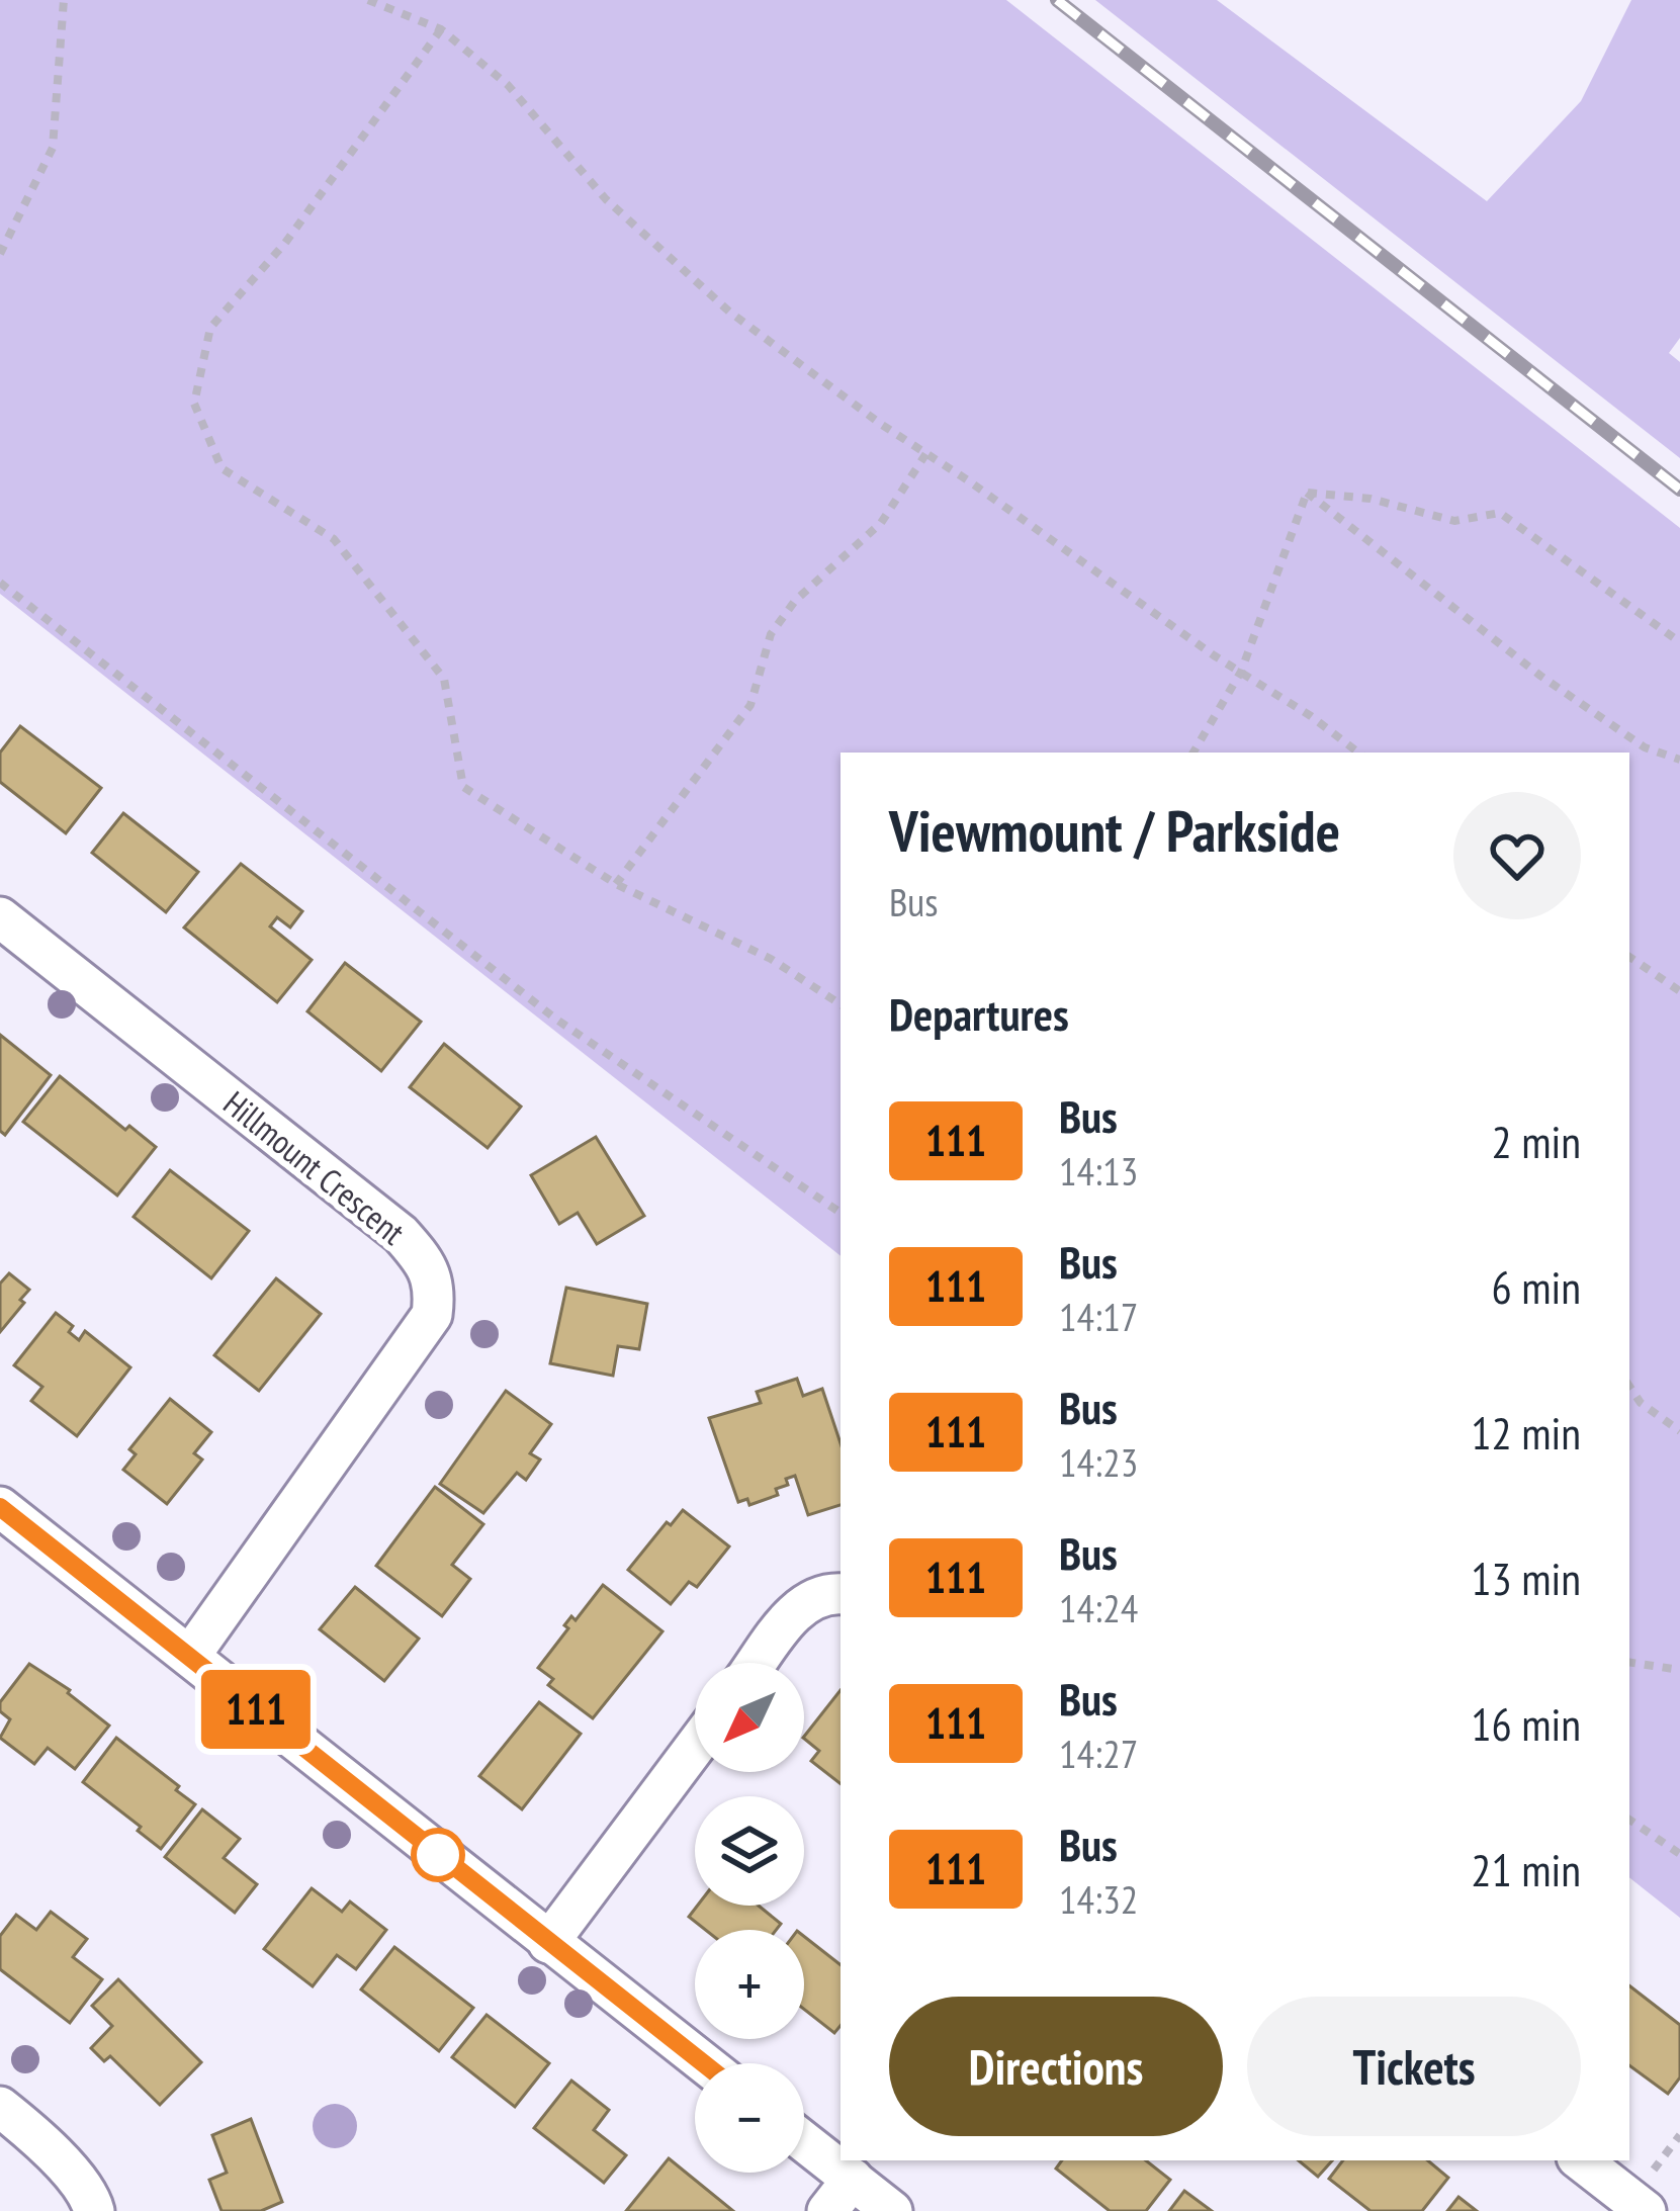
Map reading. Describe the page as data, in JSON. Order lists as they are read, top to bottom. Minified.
{"streets":{"street":["Hillmount Crescent"]},"lines":["bus line 111"],"north":"bottom left","page":{"on_map":"111","heading":[["Viewmount / Parkside","Bus"],"Departures"],"list":[{"mark":"111","name":"Bus","note":"14:13","value":"2 min"},{"mark":"111","name":"Bus","note":"14:17","value":"6 min"},{"mark":"111","name":"Bus","note":"14:23","value":"12 min"},{"mark":"111","name":"Bus","note":"14:24","value":"13 min"},{"mark":"111","name":"Bus","note":"14:27","value":"16 min"},{"mark":"111","name":"Bus","note":"14:32","value":"21 min"}],"map_buttons":["+","−"],"buttons":["Directions","Tickets"]}}
